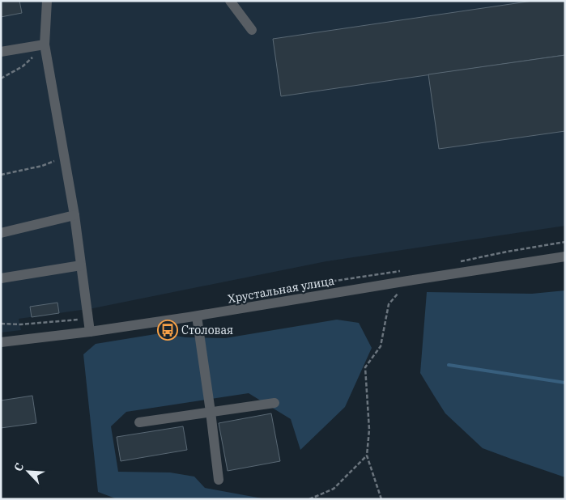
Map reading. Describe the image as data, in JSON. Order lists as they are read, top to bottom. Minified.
{"streets":{"street":["Хрустальная улица"]},"places":{"bus stop":["Столовая"]},"north":"top left"}
